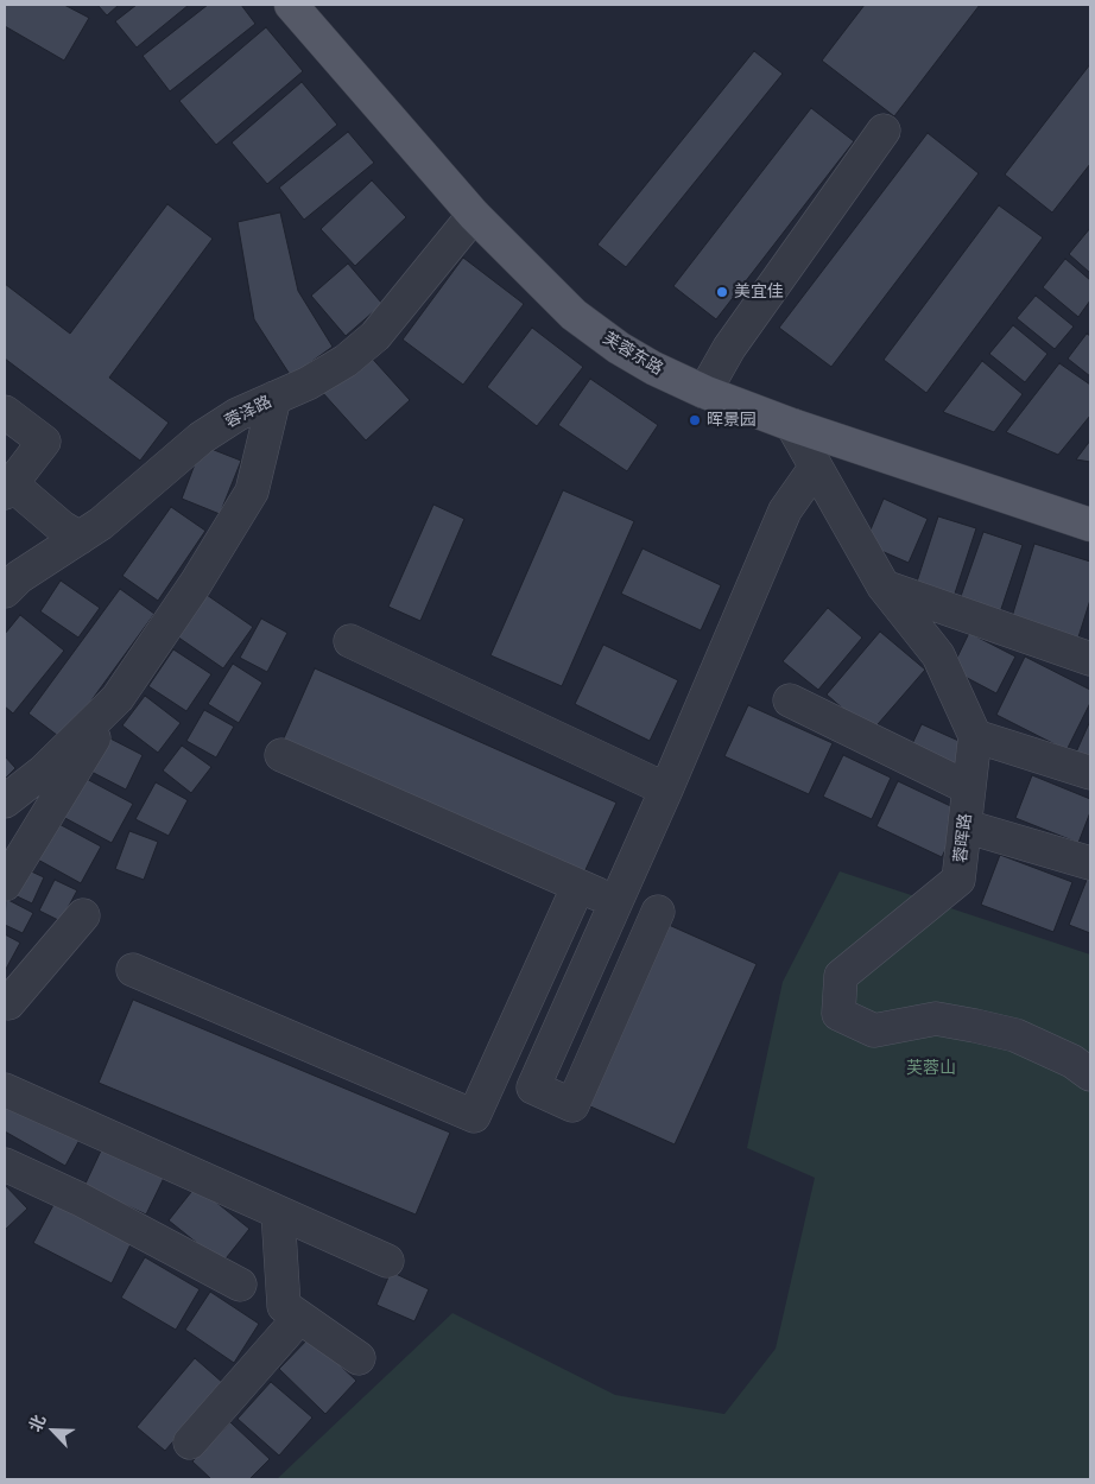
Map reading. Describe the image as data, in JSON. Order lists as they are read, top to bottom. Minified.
{"streets":{"main road":["芙蓉东路"],"street":["蓉泽路","蓉晖路"]},"crossings":[["芙蓉东路","蓉泽路"]],"parks":["芙蓉山"],"places":["美宜佳","晖景园"],"north":"top left"}
